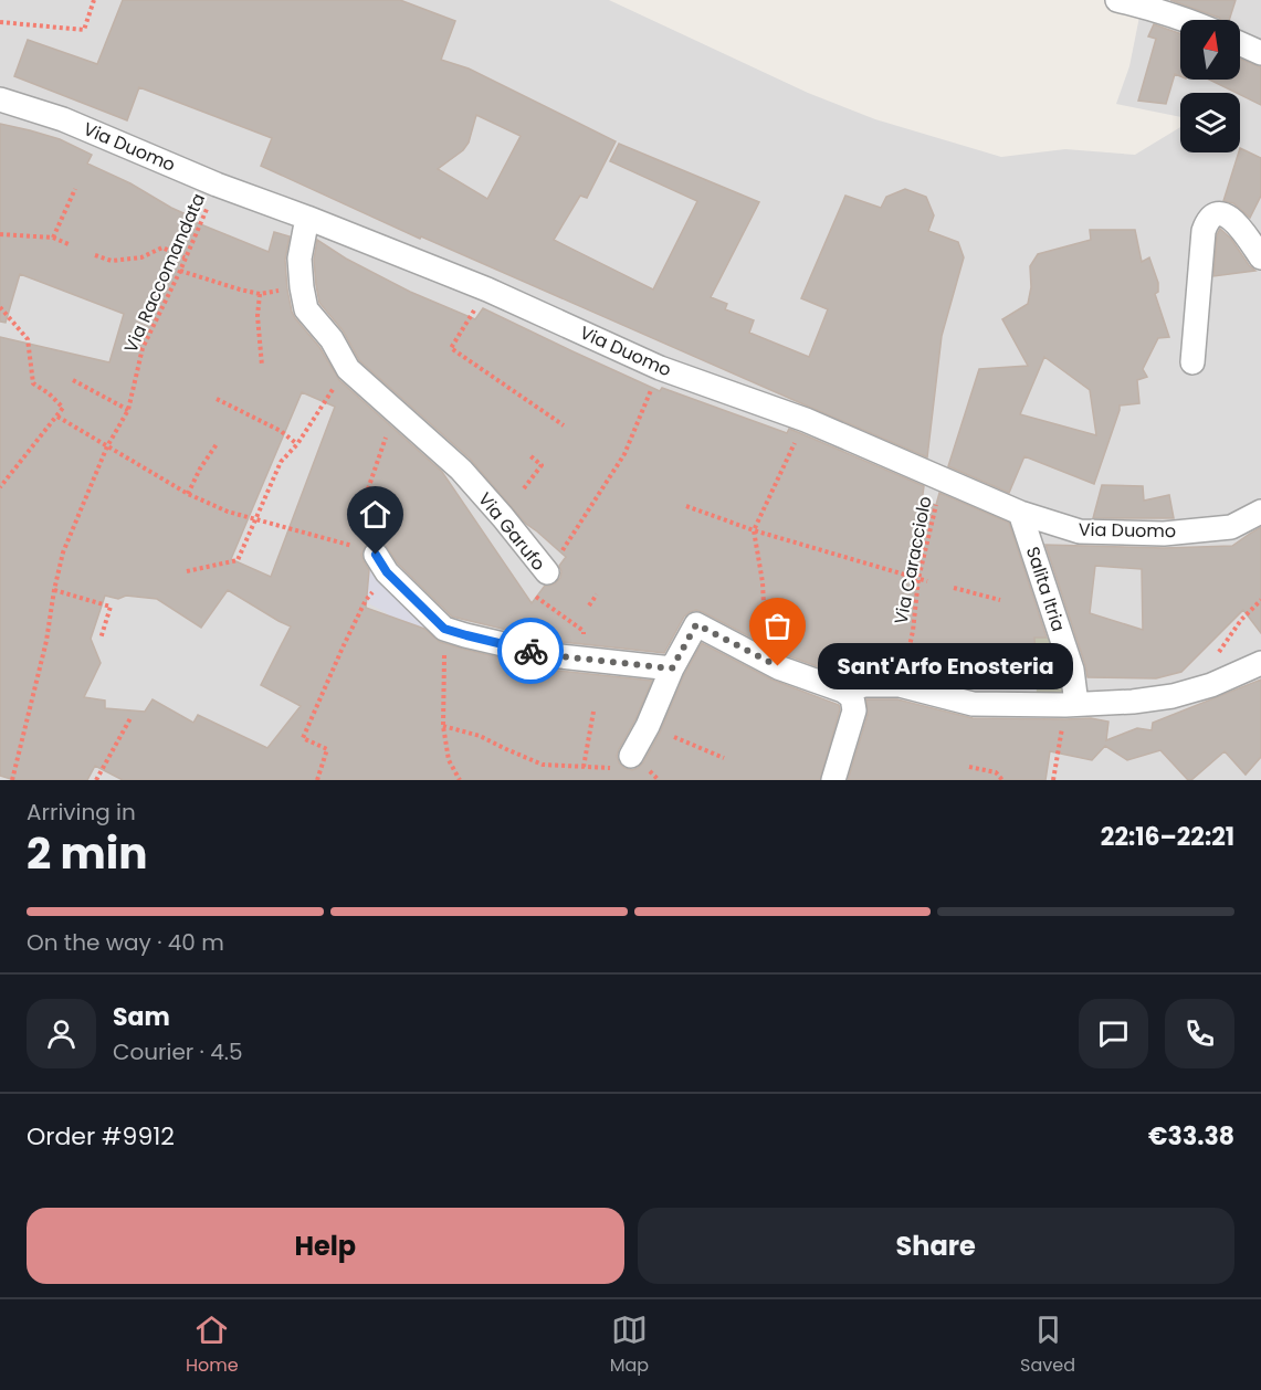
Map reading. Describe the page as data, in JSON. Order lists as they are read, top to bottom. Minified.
{"streets":{"street":["Via Duomo","Via Garufo","Salita Itria"],"path":["Via Raccomandata","Via Caracciolo"]},"crossings":[["Via Duomo","Via Raccomandata"],["Via Duomo","Via Garufo"],["Via Duomo","Via Caracciolo"],["Via Duomo","Salita Itria"]],"places":["Sant'Arfo Enosteria"],"north":"top","page":{"bubble":"Sant'Arfo Enosteria","heading":["2 min","Arriving in","22:16–22:21"],"panel":["Sam","Courier · 4.5","Order #9912","€33.38"],"bar":"On the way · 40 m","buttons":["Help","Share"],"tabs":["Home","Map","Saved"]}}
